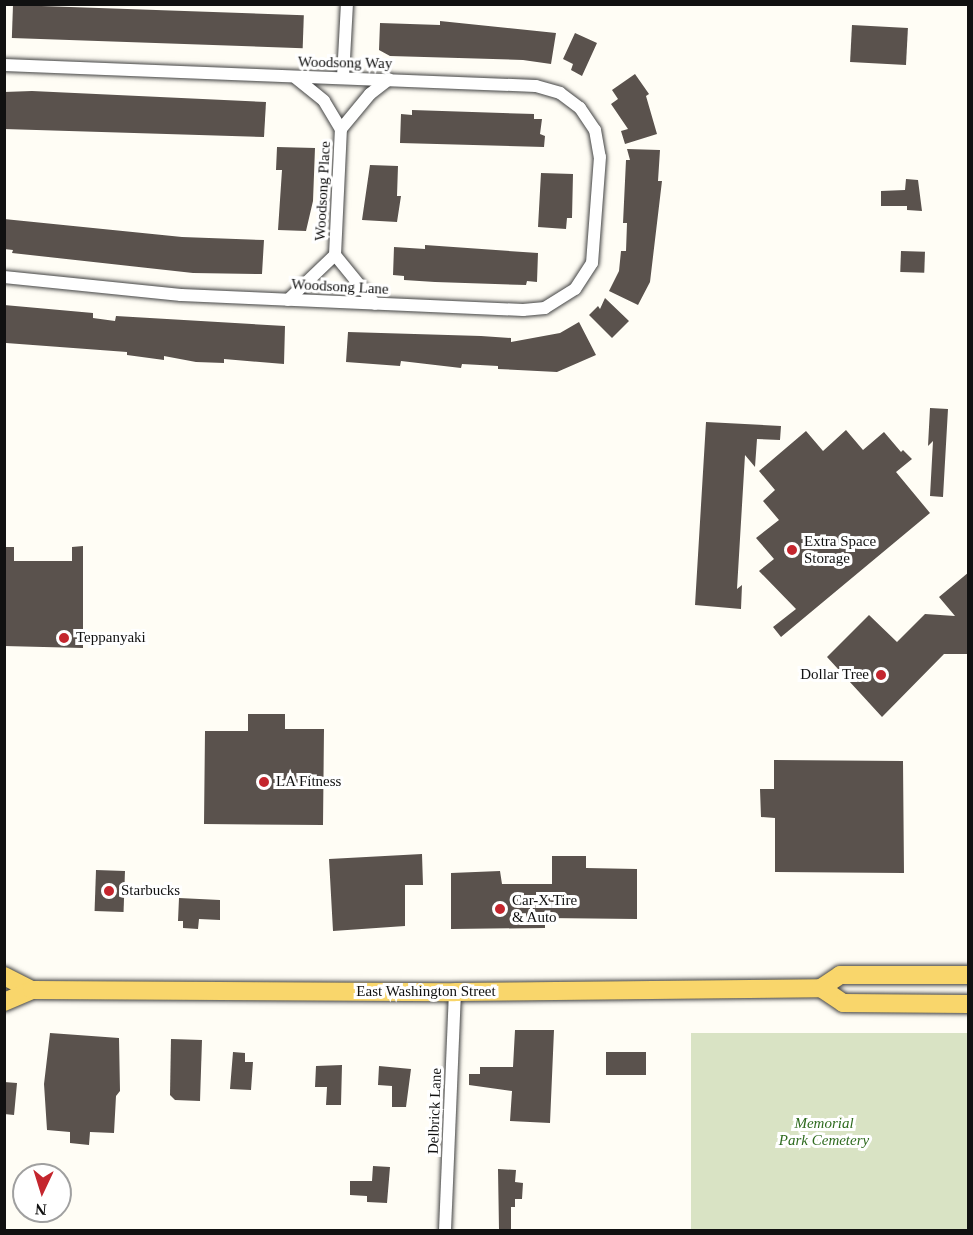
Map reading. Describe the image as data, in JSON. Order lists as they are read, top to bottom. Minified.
{"streets":{"main road":["East Washington Street"],"street":["Woodsong Way","Woodsong Place","Woodsong Lane","Delbrick Lane"]},"crossings":[["Woodsong Way","Woodsong Lane"],["East Washington Street","Delbrick Lane"]],"parks":["Memorial Park Cemetery"],"places":["Extra Space Storage","Teppanyaki","Dollar Tree","LA Fitness","Starbucks","Car-X Tire & Auto"],"north":"bottom"}
